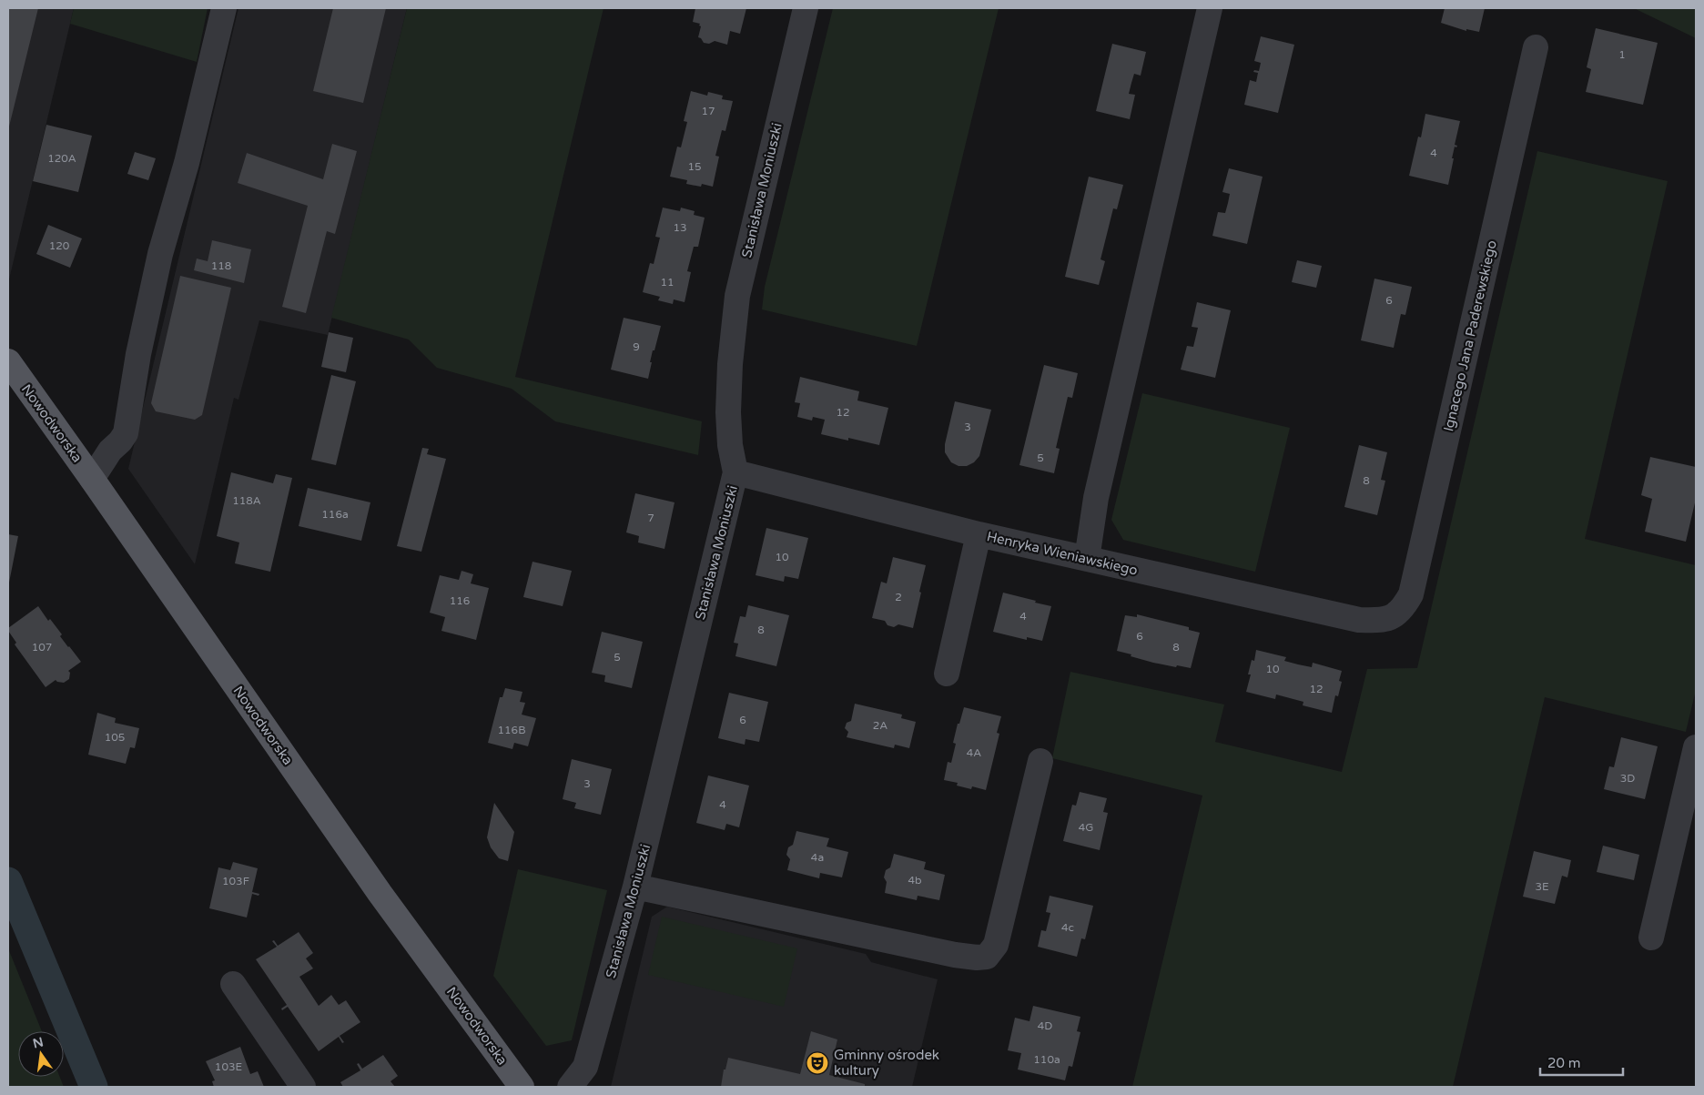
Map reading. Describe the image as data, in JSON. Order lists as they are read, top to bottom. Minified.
{"streets":{"main road":["Nowodworska"],"street":["Stanisława Moniuszki","Ignacego Jana Paderewskiego","Henryka Wieniawskiego"]},"crossings":[["Stanisława Moniuszki","Henryka Wieniawskiego"],["Ignacego Jana Paderewskiego","Henryka Wieniawskiego"]],"places":{"theatre":["Gminny ośrodek kultury"]},"house_numbers":["1","17","4","120A","15","13","120","118","11","6","9","12","3","5","8","118A","116a","7","10","2","116","4","8","6","107","8","5","10","12","6","2A","116B","105","4A","3D","3","4","4G","4a","4b","103F","3E","4c","4D","110a","103E"],"scale_bar":"20 m","north":"top"}
